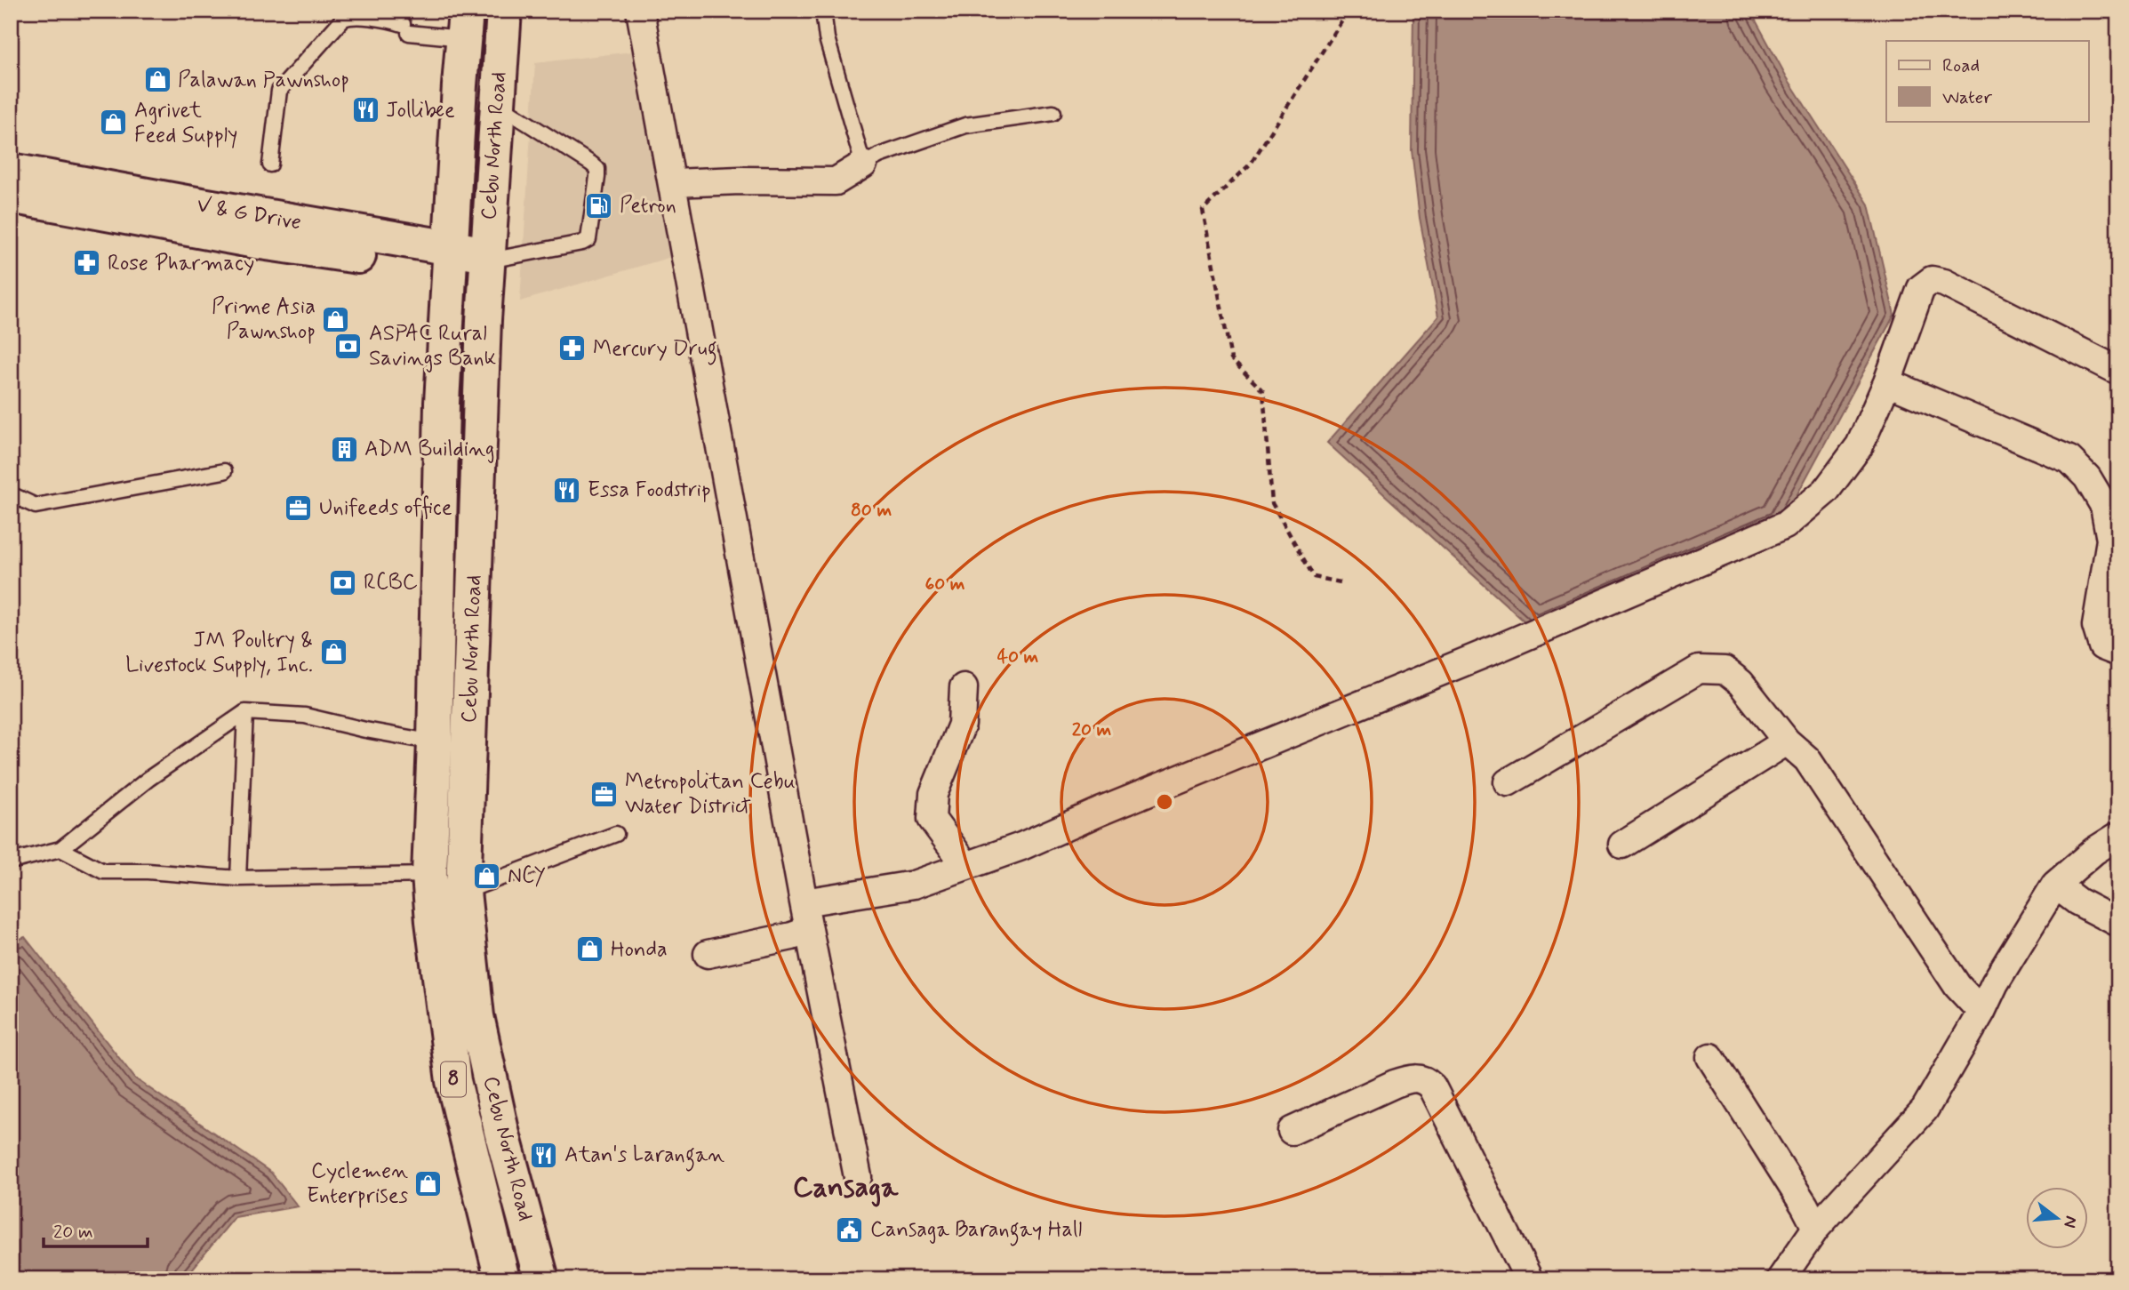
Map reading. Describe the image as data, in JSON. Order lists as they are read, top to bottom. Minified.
{"streets":{"main road":["Cebu North Road","V & G Drive","8"]},"crossings":[["Cebu North Road","V & G Drive"]],"districts":["Cansaga"],"places":{"shop":["Palawan Pawnshop","Agrivet Feed Supply","Prime Asia Pawnshop","JM Poultry & Livestock Supply, Inc.","NCY","Honda","Cyclemen Enterprises"],"restaurant":["Jollibee","Essa Foodstrip","Atan's Larangan"],"fuel station":["Petron"],"pharmacy":["Rose Pharmacy","Mercury Drug"],"bank":["ASPAC Rural Savings Bank","RCBC"],"building":["ADM Building"],"office":["Unifeeds office","Metropolitan Cebu Water District"],"public building":["Cansaga Barangay Hall"]},"legend":["Road","Water"],"scale_bar":"20 m","north":"right","rings":["80 m","60 m","40 m","20 m"]}
